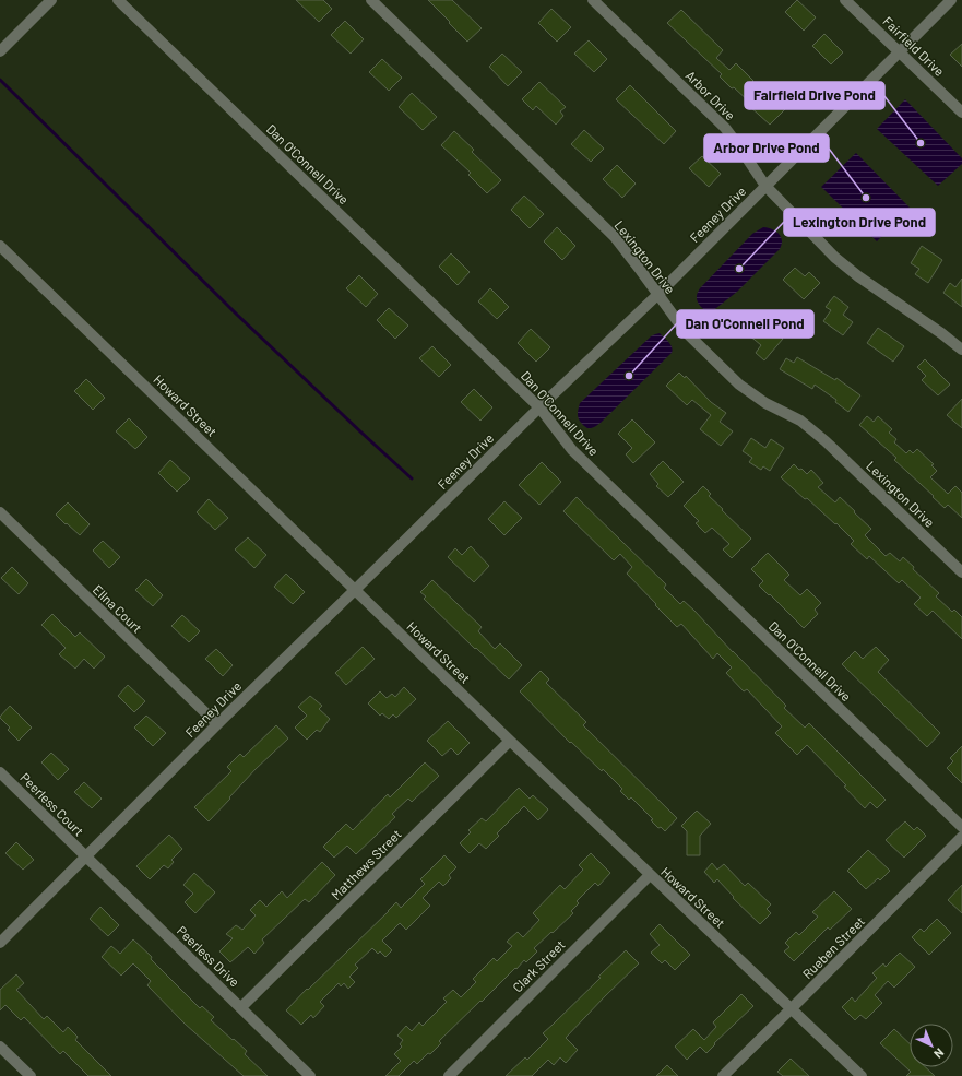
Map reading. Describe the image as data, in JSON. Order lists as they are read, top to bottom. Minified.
{"streets":{"street":["Fairfield Drive","Arbor Drive","Dan O'Connell Drive","Feeney Drive","Lexington Drive","Howard Street","Ellna Court","Peerless Court","Matthews Street","Rueben Street","Peerless Drive","Clark Street"]},"crossings":[["Fairfield Drive","Feeney Drive"],["Arbor Drive","Feeney Drive"],["Dan O'Connell Drive","Feeney Drive"],["Feeney Drive","Lexington Drive"],["Feeney Drive","Howard Street"],["Feeney Drive","Ellna Court"],["Feeney Drive","Peerless Court"],["Feeney Drive","Peerless Drive"],["Howard Street","Matthews Street"],["Howard Street","Rueben Street"],["Howard Street","Clark Street"],["Peerless Court","Peerless Drive"],["Matthews Street","Peerless Drive"]],"places":["Fairfield Drive Pond","Arbor Drive Pond","Lexington Drive Pond","Dan O'Connell Pond"],"north":"bottom right"}
